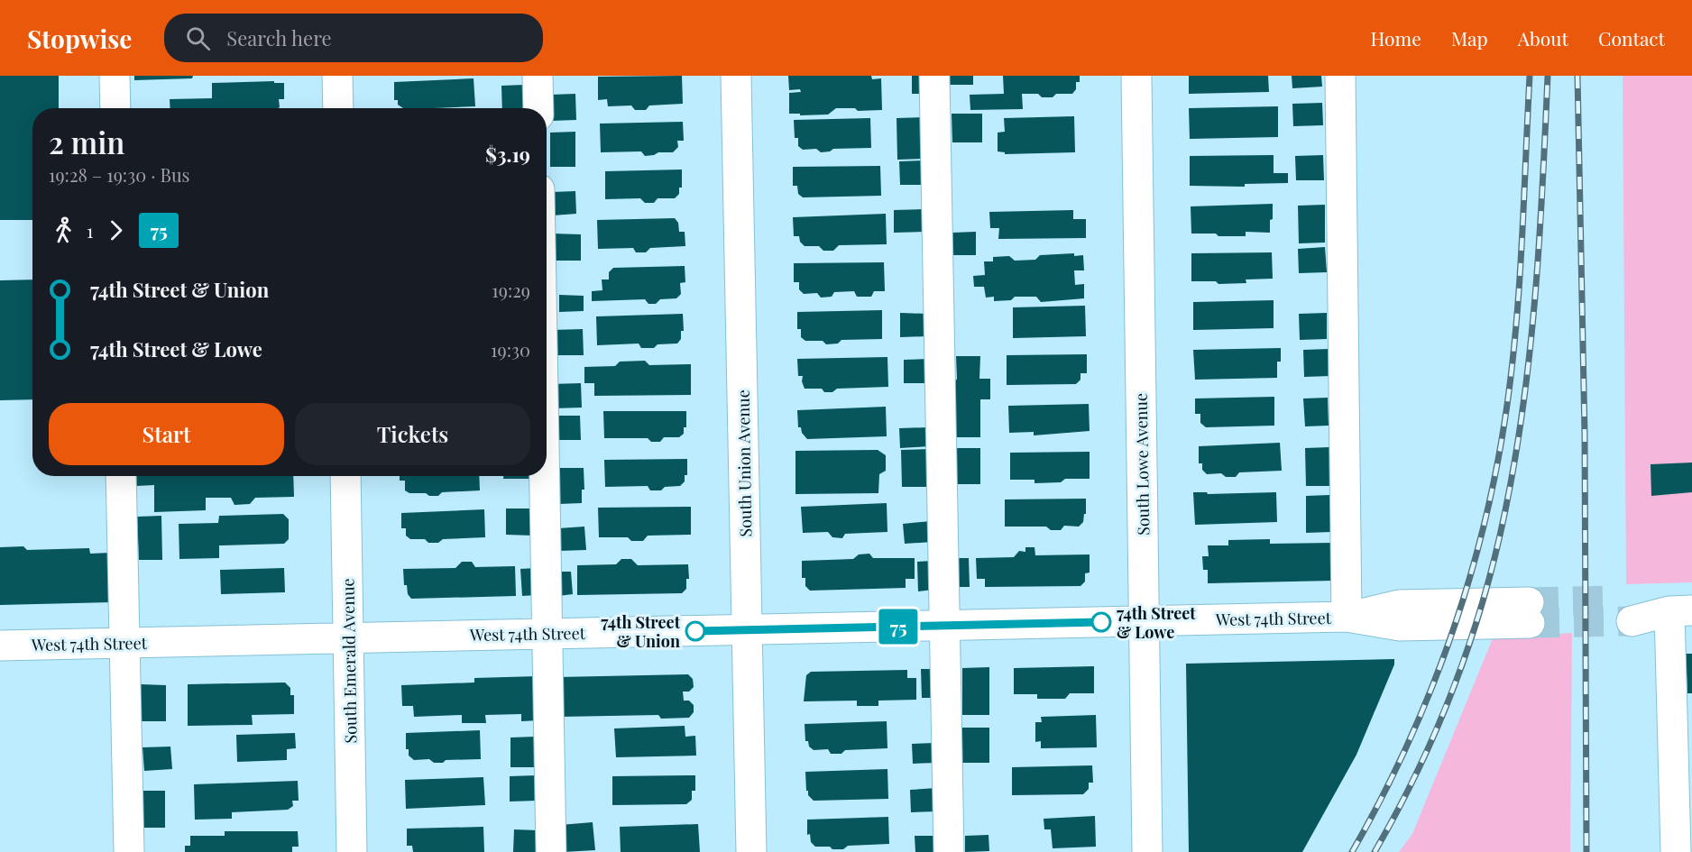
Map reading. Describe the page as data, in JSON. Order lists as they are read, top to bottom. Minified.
{"streets":{"street":["South Union Avenue","South Lowe Avenue","West 74th Street","South Emerald Avenue"]},"crossings":[["South Union Avenue","West 74th Street"],["South Lowe Avenue","West 74th Street"],["West 74th Street","South Emerald Avenue"]],"places":["74th Street & Lowe","74th Street & Union"],"lines":["bus line 75"],"page":{"header":"Stopwise","search":"Search here","nav":["Home","Map","About","Contact"],"on_map":"75","heading":["2 min","19:28 – 19:30 · Bus","$3.19"],"legs":["1","75"],"list":[{"name":"74th Street & Union","value":"19:29"},{"name":"74th Street & Lowe","value":"19:30"}],"buttons":["Start","Tickets"]}}
